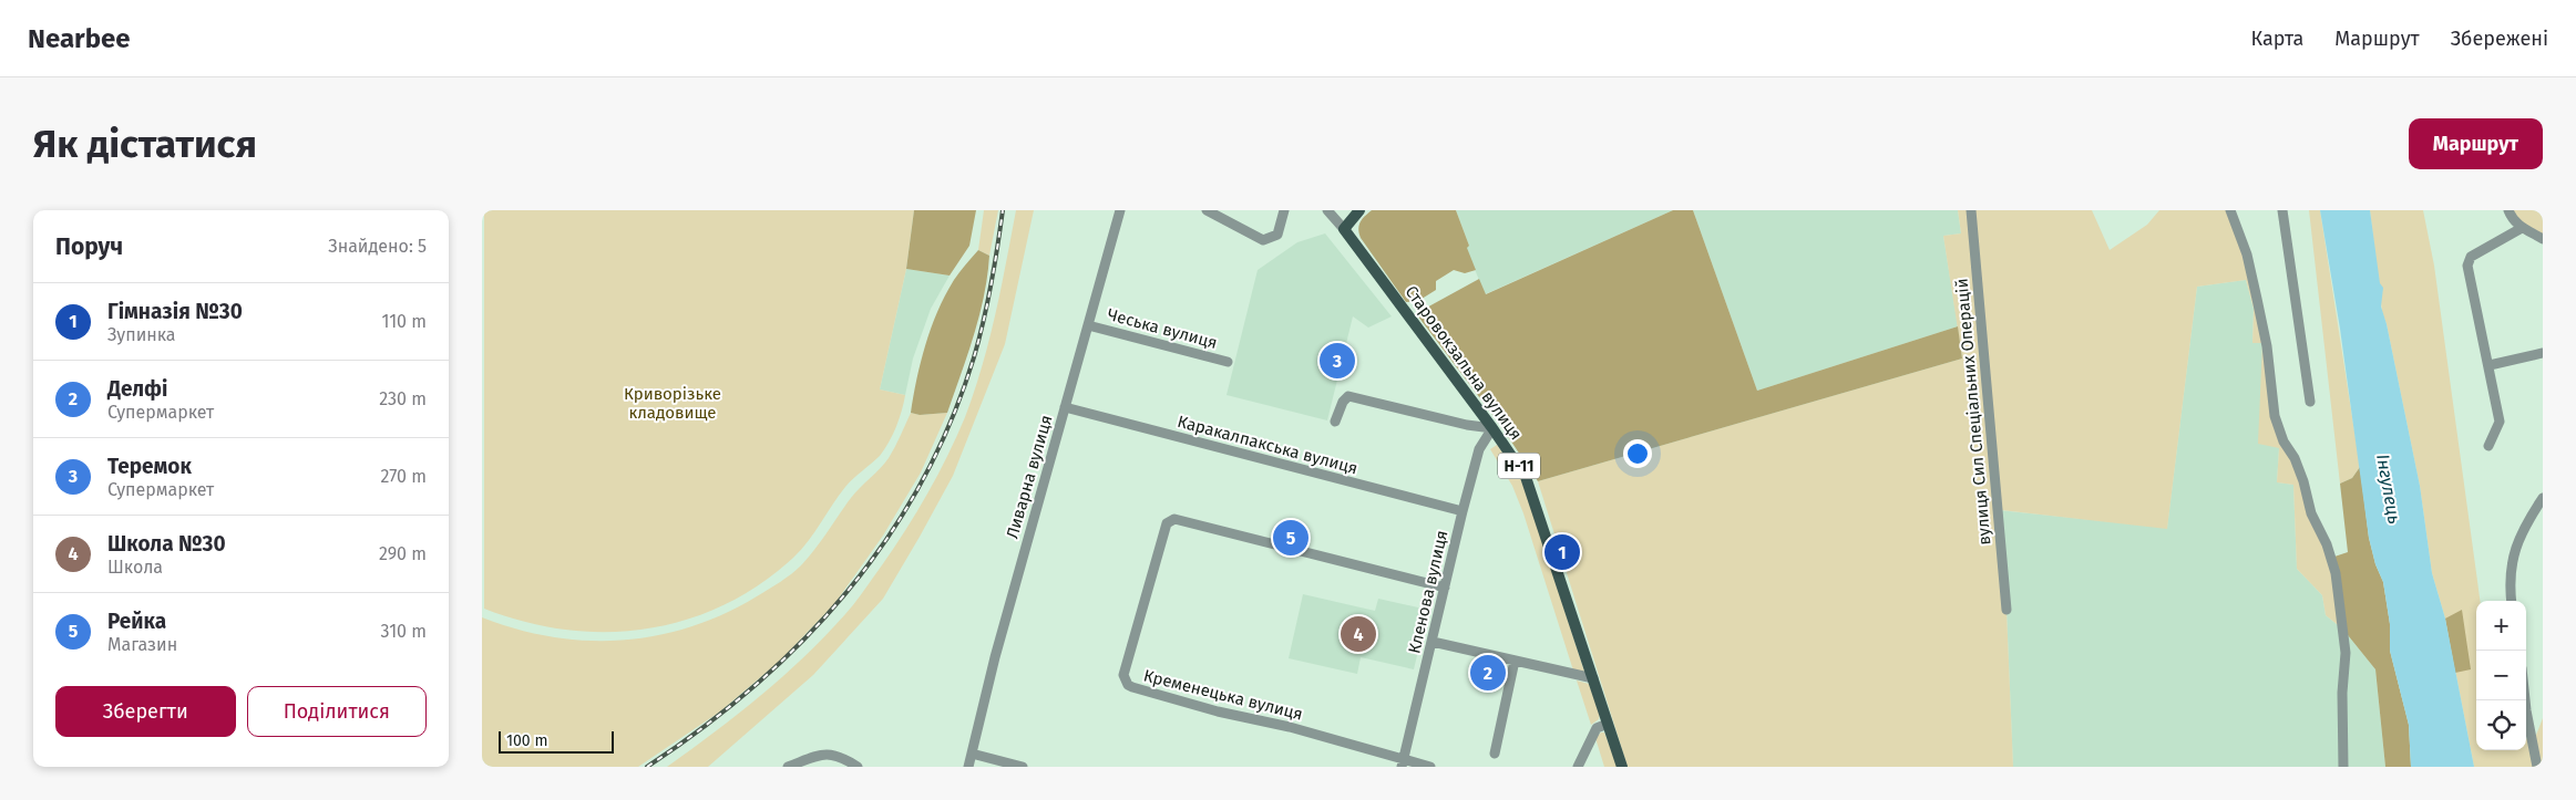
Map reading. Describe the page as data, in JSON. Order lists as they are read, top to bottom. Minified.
{"streets":{"main road":["Старовокзальна вулиця","Н-11"],"street":["Чеська вулиця","вулиця Сил Спеціальних Операцій","Каракалпакська вулиця","Ливарна вулиця","Кленова вулиця","Кременецька вулиця"]},"crossings":[["Чеська вулиця","Ливарна вулиця"],["Старовокзальна вулиця","Кленова вулиця"],["Каракалпакська вулиця","Ливарна вулиця"],["Каракалпакська вулиця","Кленова вулиця"],["Кленова вулиця","Кременецька вулиця"]],"water":["Інгулець"],"parks":["Криворізьке кладовище"],"scale_bar":"100 m","page":{"header":"Nearbee","nav":["Карта","Маршрут","Збережені"],"buttons":["Маршрут",["Зберегти","Поділитися"]],"title":"Як дістатися","heading":["Поруч","Знайдено: 5"],"list":[{"mark":"1","name":"Гімназія №30","note":"Зупинка","value":"110 m"},{"mark":"2","name":"Делфі","note":"Супермаркет","value":"230 m"},{"mark":"3","name":"Теремок","note":"Супермаркет","value":"270 m"},{"mark":"4","name":"Школа №30","note":"Школа","value":"290 m"},{"mark":"5","name":"Рейка","note":"Магазин","value":"310 m"}],"pins":["3","5","1","4","2"],"map_buttons":["+","−"],"scale":"100 m"}}
